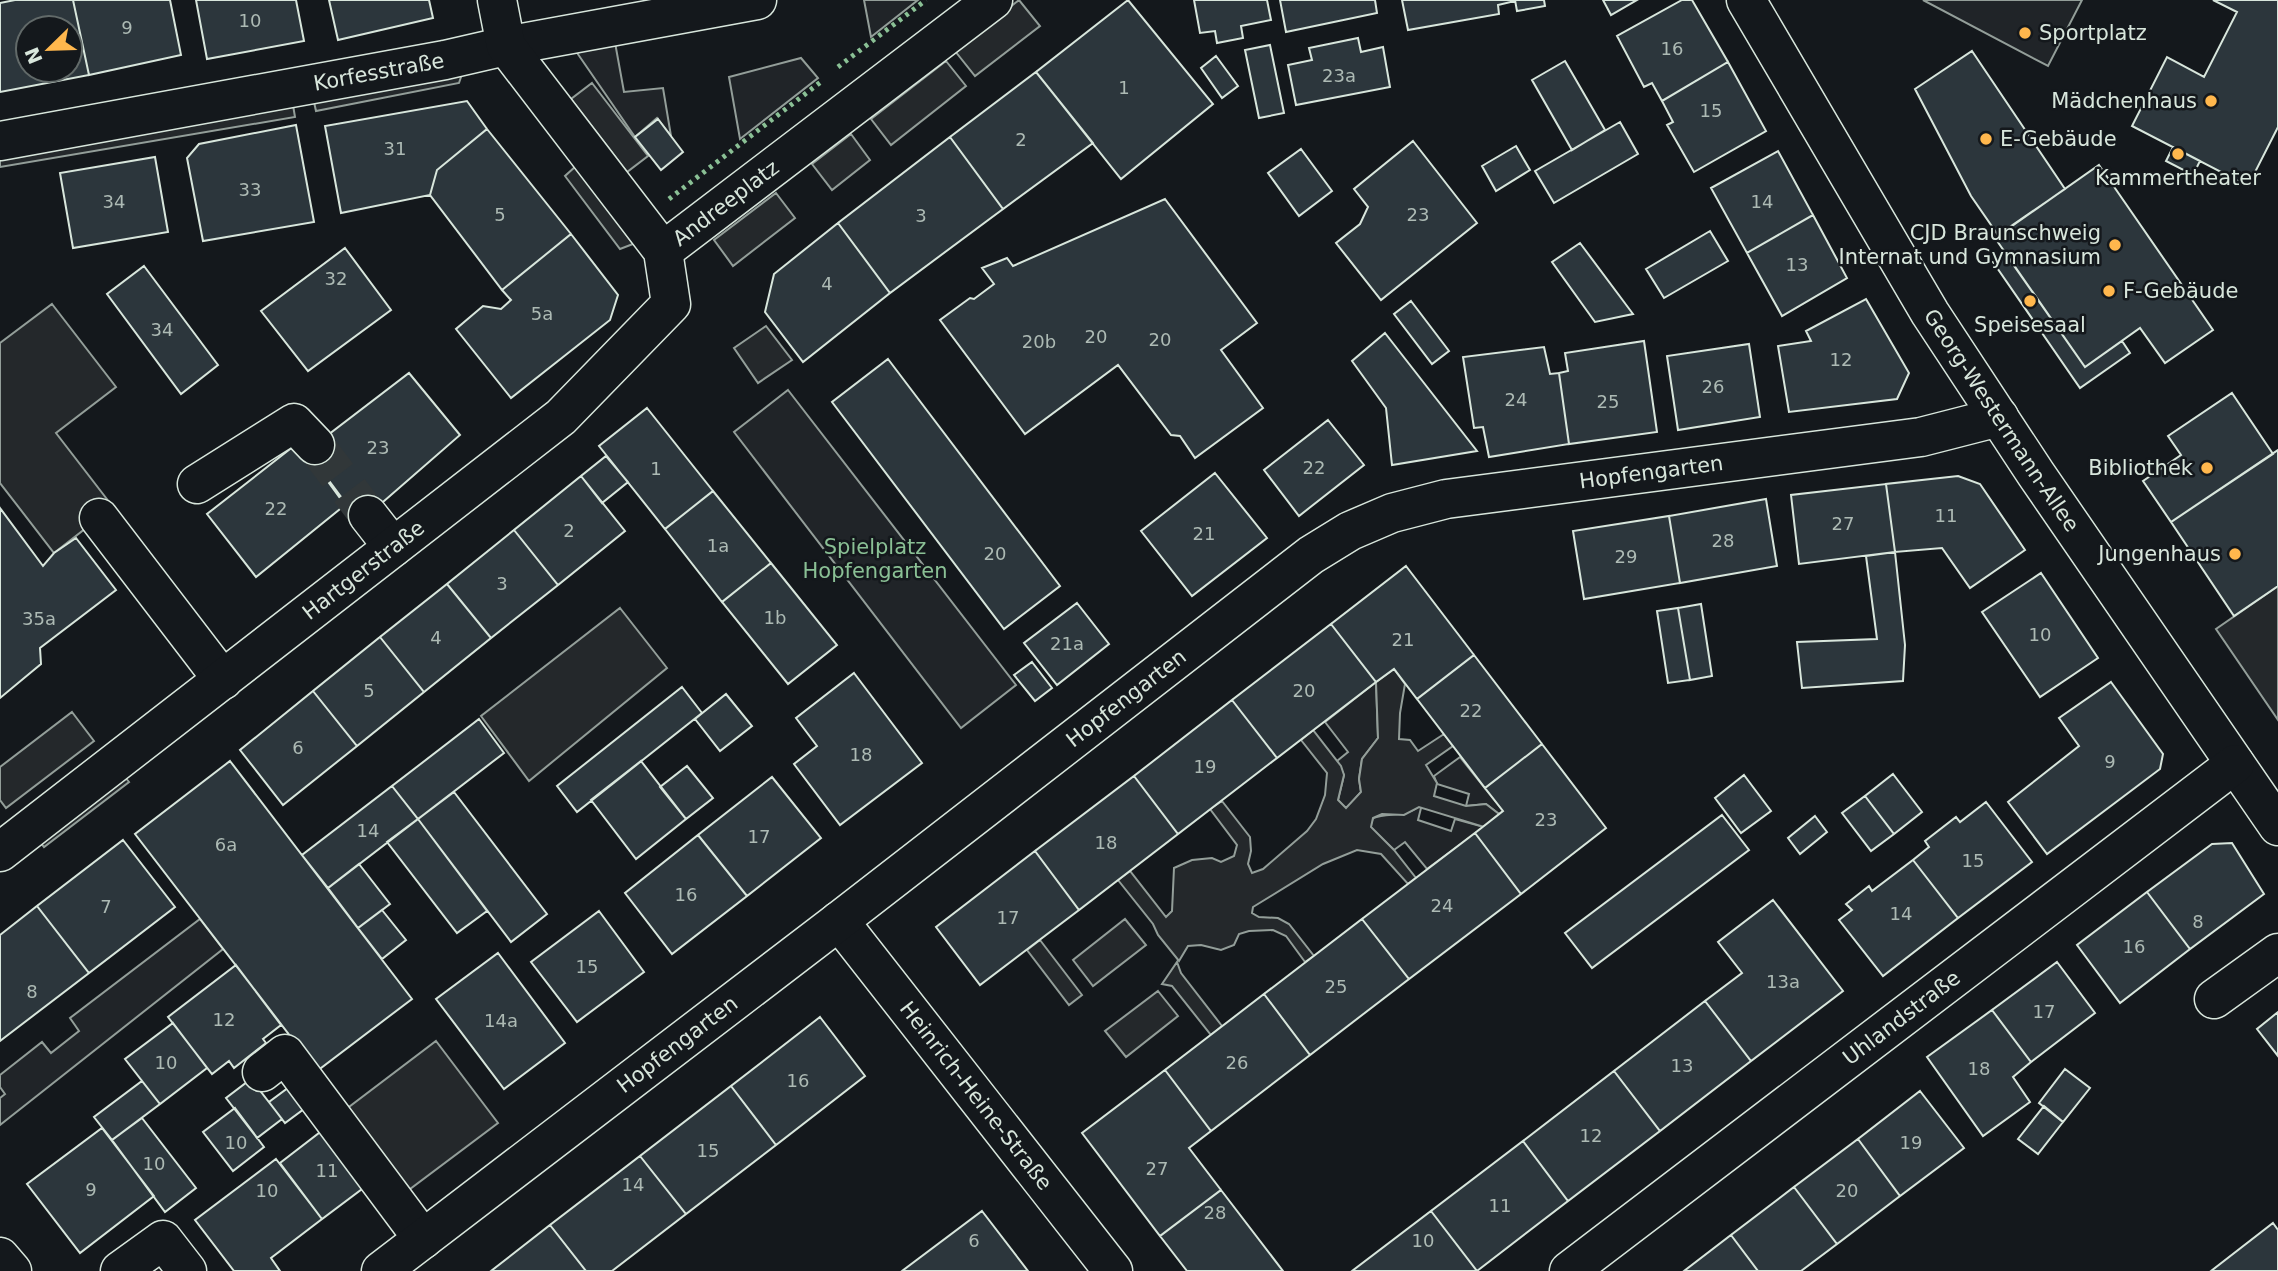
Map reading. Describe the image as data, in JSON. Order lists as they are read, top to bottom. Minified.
{"streets":{"street":["Korfesstraße","Andreeplatz","Georg-Westermann-Allee","Hopfengarten","Hartgerstraße","Uhlandstraße","Heinrich-Heine-Straße"]},"crossings":[["Korfesstraße","Andreeplatz"],["Andreeplatz","Hartgerstraße"],["Georg-Westermann-Allee","Hopfengarten"],["Georg-Westermann-Allee","Uhlandstraße"],["Hopfengarten","Heinrich-Heine-Straße"]],"parks":["Spielplatz Hopfengarten"],"places":["Sportplatz","Mädchenhaus","E-Gebäude","Kammertheater","CJD Braunschweig Internat und Gymnasium","F-Gebäude","Speisesaal","Bibliothek","Jungenhaus"],"house_numbers":["10","9","16","23a","1","15","2","31","33","34","14","5","23","3","13","32","4","5a","34","20","20","20b","12","26","24","25","23","22","1","22","11","27","2","21","28","1a","20","29","3","1b","35a","10","4","21","21a","5","20","22","6","18","9","19","23","14","17","18","6a","15","16","24","7","14","17","8","16","15","13a","25","8","17","12","14a","10","26","13","18","16","12","10","19","15","10","27","11","14","9","10","20","11","28","6","10"],"north":"bottom left"}
